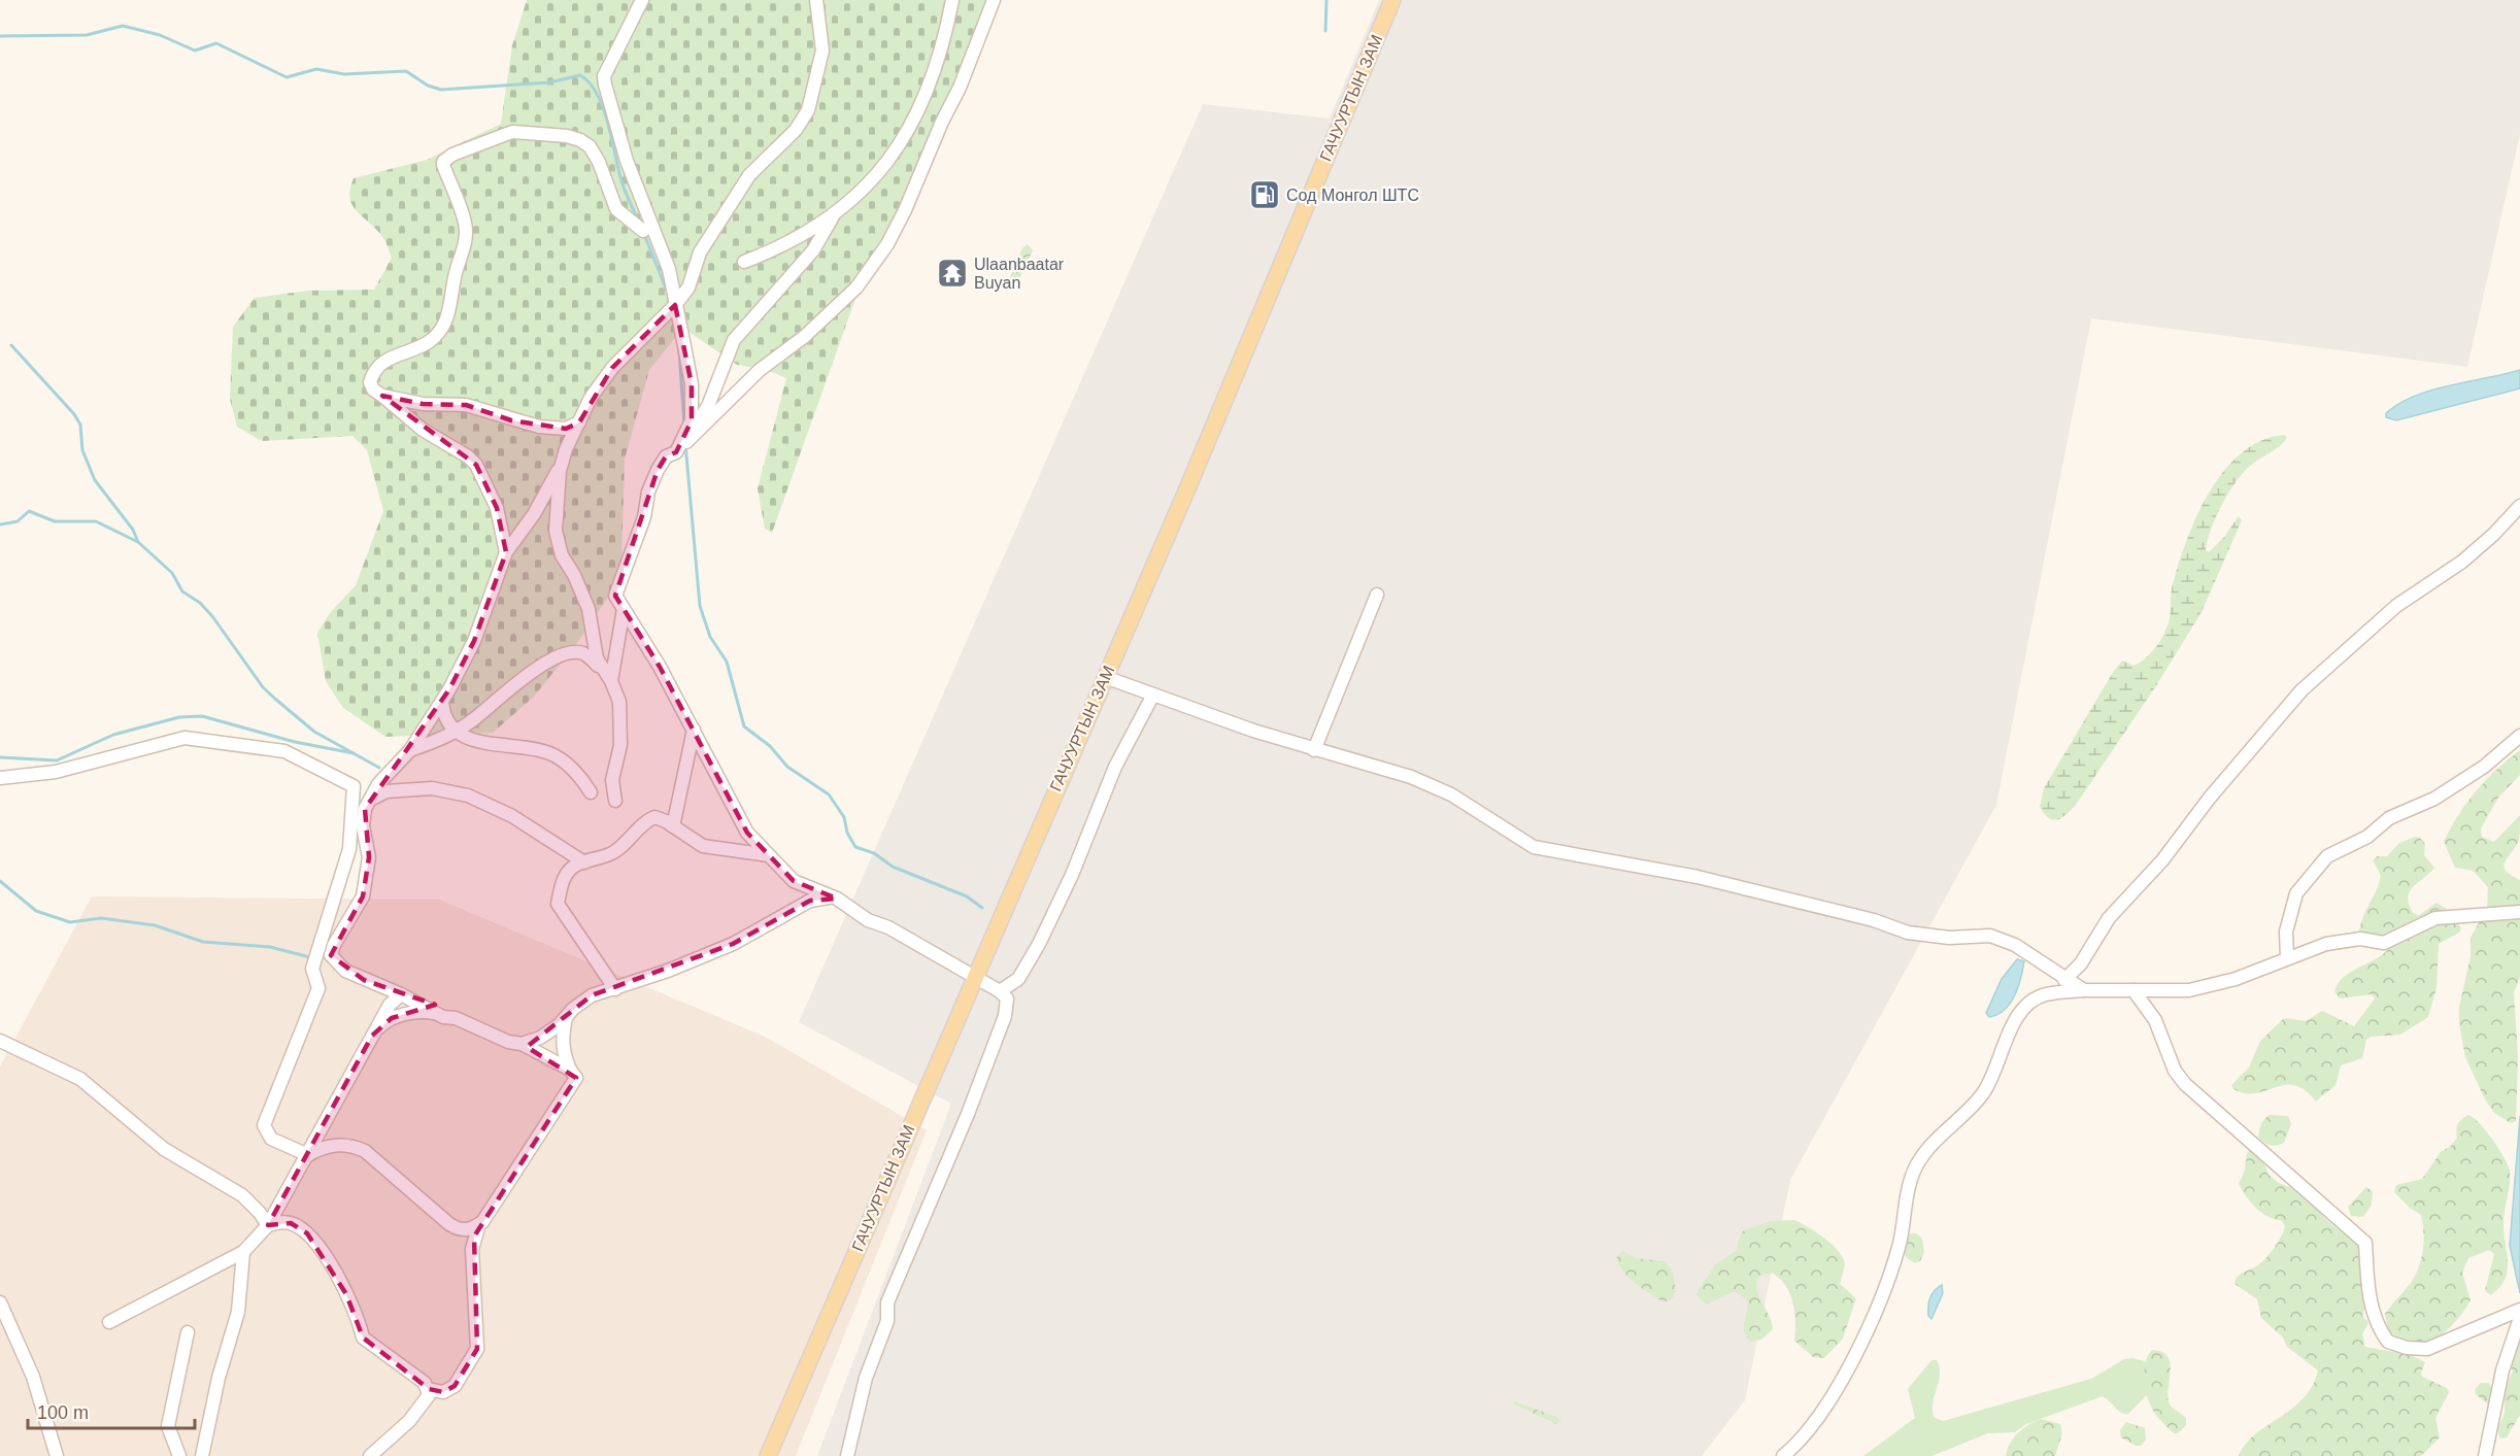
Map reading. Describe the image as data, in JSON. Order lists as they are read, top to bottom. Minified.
{"streets":{"main road":["ГАЧУУРТЫН ЗАМ"]},"places":{"fuel station":["Сод Монгол ШТС"],"temple":["Ulaanbaatar Buyan"]},"scale_bar":"100 m"}
